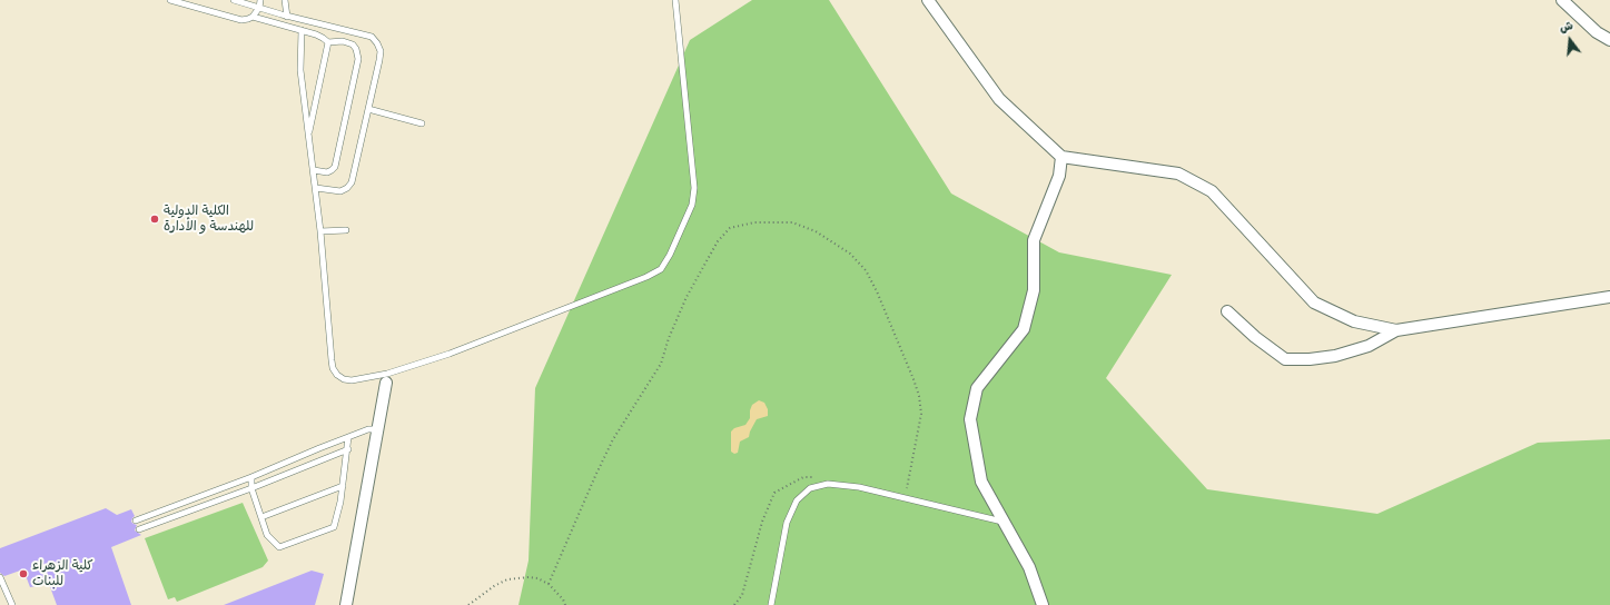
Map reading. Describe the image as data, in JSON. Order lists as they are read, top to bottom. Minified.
{"places":["الكلية الدولية للهندسة و الأدارة","كلية الزهراء للبنات"],"north":"top"}
